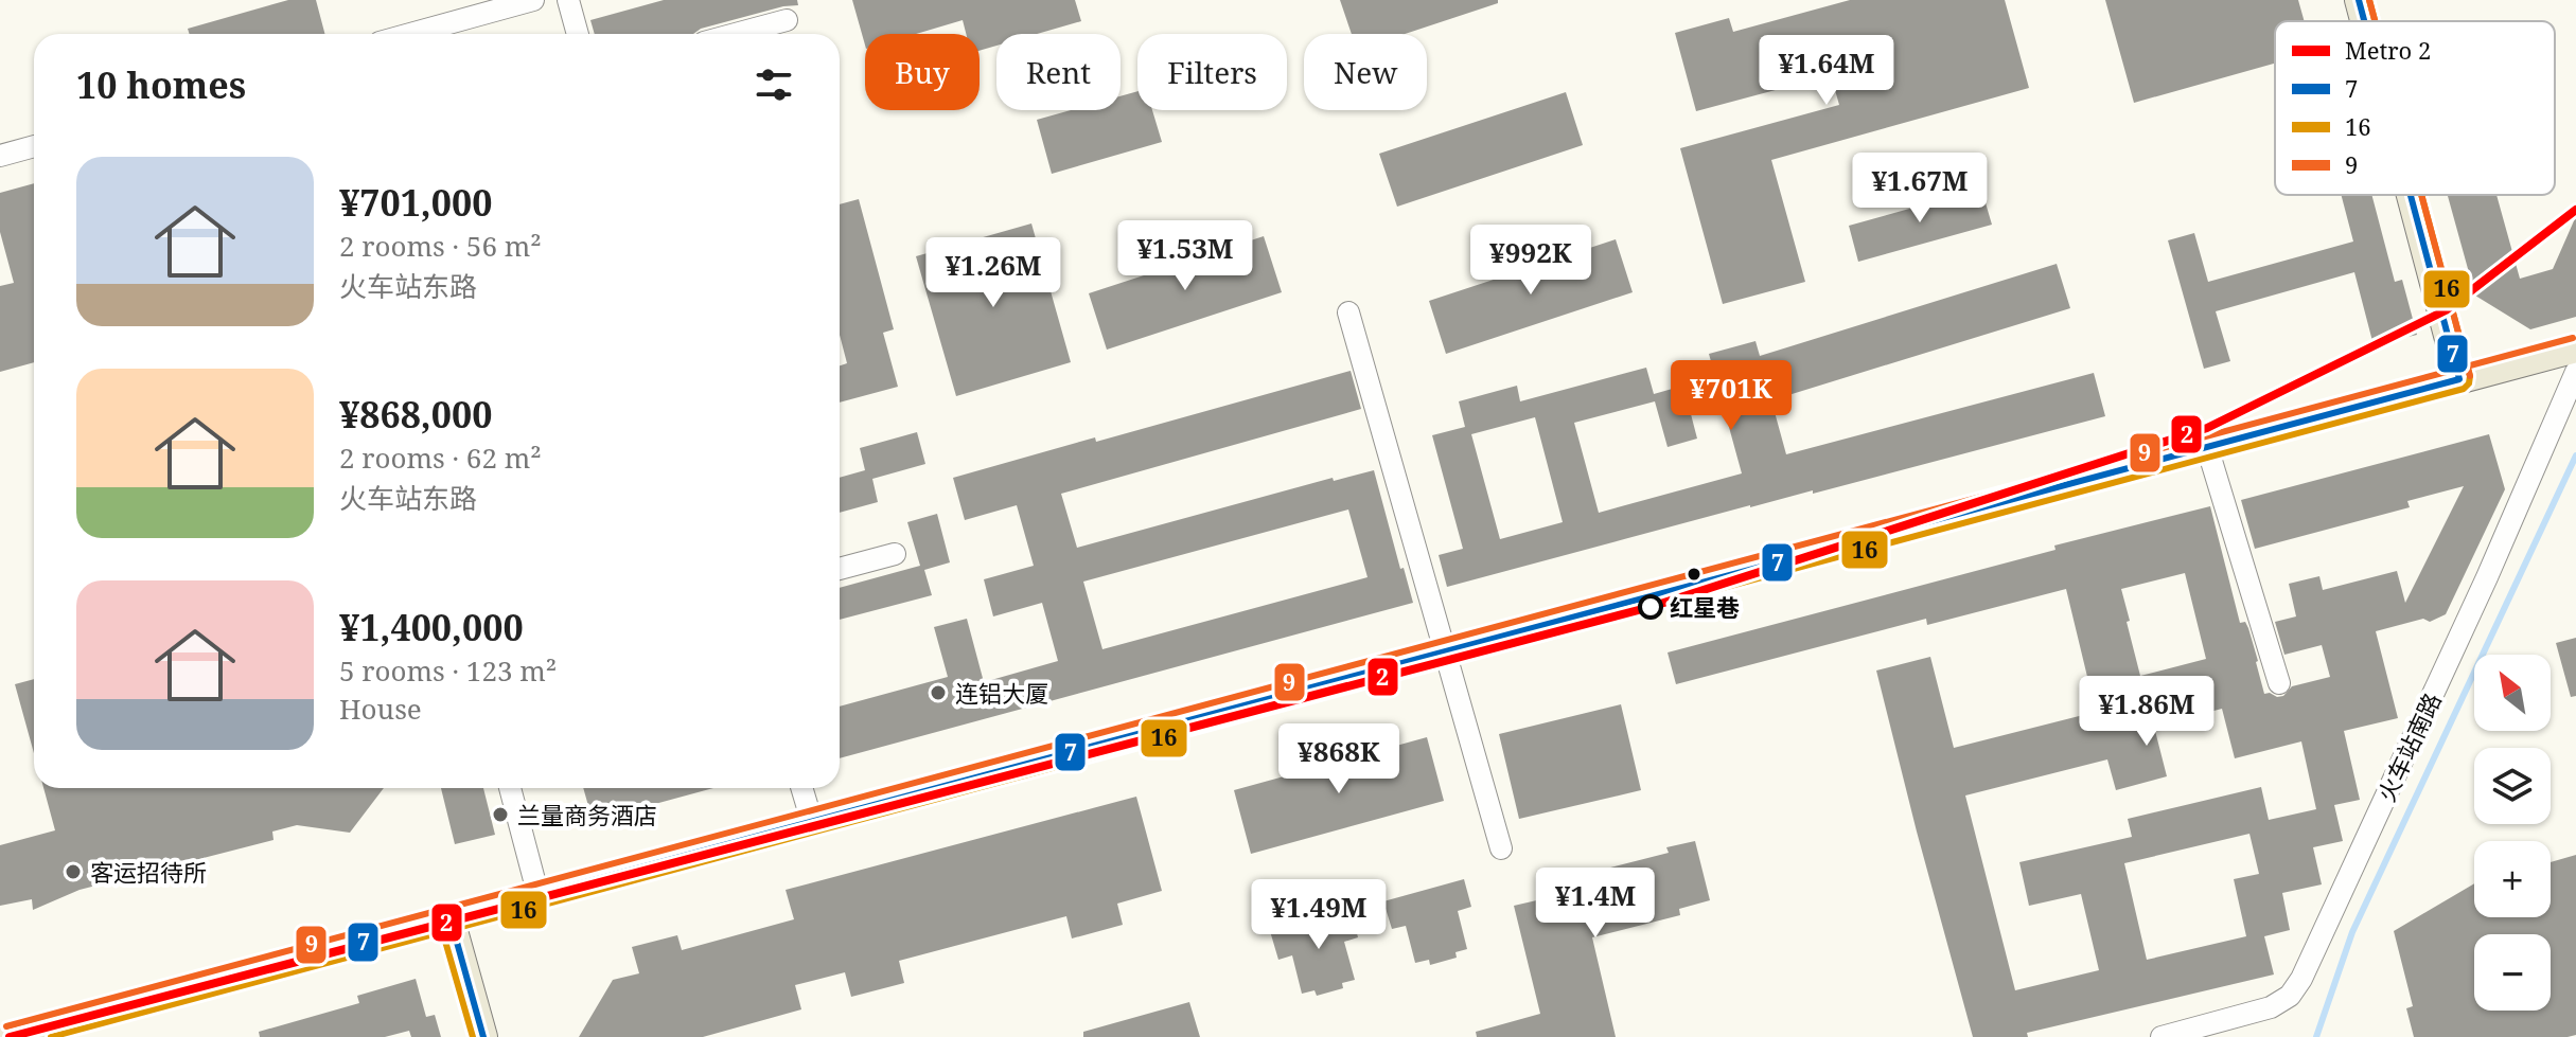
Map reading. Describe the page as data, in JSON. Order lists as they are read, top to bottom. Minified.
{"streets":{"street":["火车站南路"]},"places":["红星巷","连铝大厦","兰量商务酒店","客运招待所"],"lines":["transit line 7","transit line 16","transit line 9","metro line 2"],"legend":["Metro 2","7","16","9"],"north":"top left","page":{"chip":["Buy","Rent","Filters","New"],"heading":"10 homes","price":["¥1.64M","¥1.67M","¥1.53M","¥992K","¥1.26M","¥701K","¥1.86M","¥868K","¥1.4M","¥1.49M"],"list":[{"name":"¥701,000","note":"2 rooms · 56 m² · 火车站东路"},{"name":"¥868,000","note":"2 rooms · 62 m² · 火车站东路"},{"name":"¥1,400,000","note":"5 rooms · 123 m² · House"}],"map_buttons":["+","−"]}}
